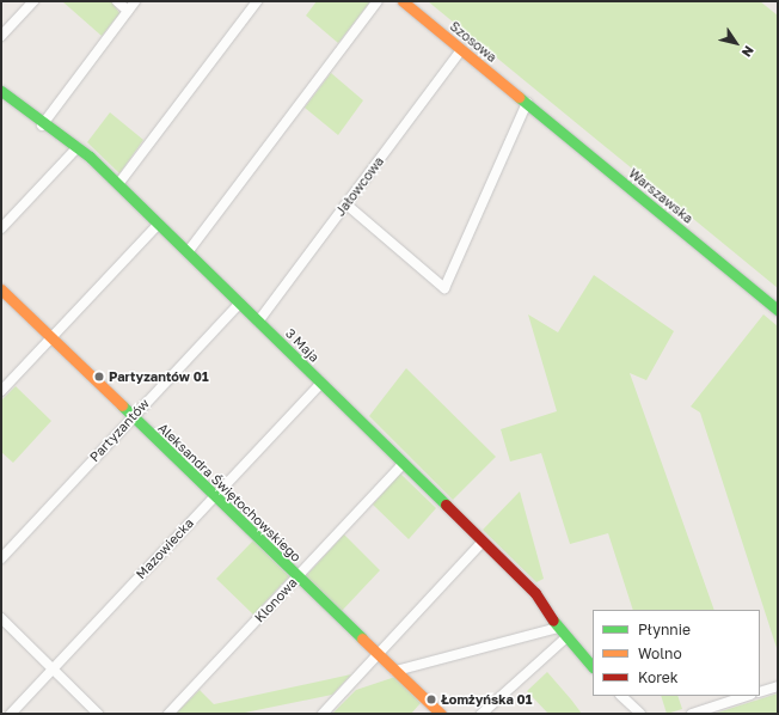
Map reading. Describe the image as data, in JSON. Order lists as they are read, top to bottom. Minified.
{"streets":{"street":["Szosowa","Jałowcowa","Warszawska","3 Maja","Partyzantów","Aleksandra Świętochowskiego","Mazowiecka","Klonowa"]},"crossings":[["Szosowa","Jałowcowa"],["Szosowa","Warszawska"],["Jałowcowa","3 Maja"],["3 Maja","Partyzantów"],["3 Maja","Mazowiecka"],["3 Maja","Klonowa"],["Partyzantów","Aleksandra Świętochowskiego"],["Aleksandra Świętochowskiego","Mazowiecka"],["Aleksandra Świętochowskiego","Klonowa"]],"places":["Partyzantów 01","Łomżyńska 01"],"legend":["Płynnie","Wolno","Korek"],"north":"bottom right"}
